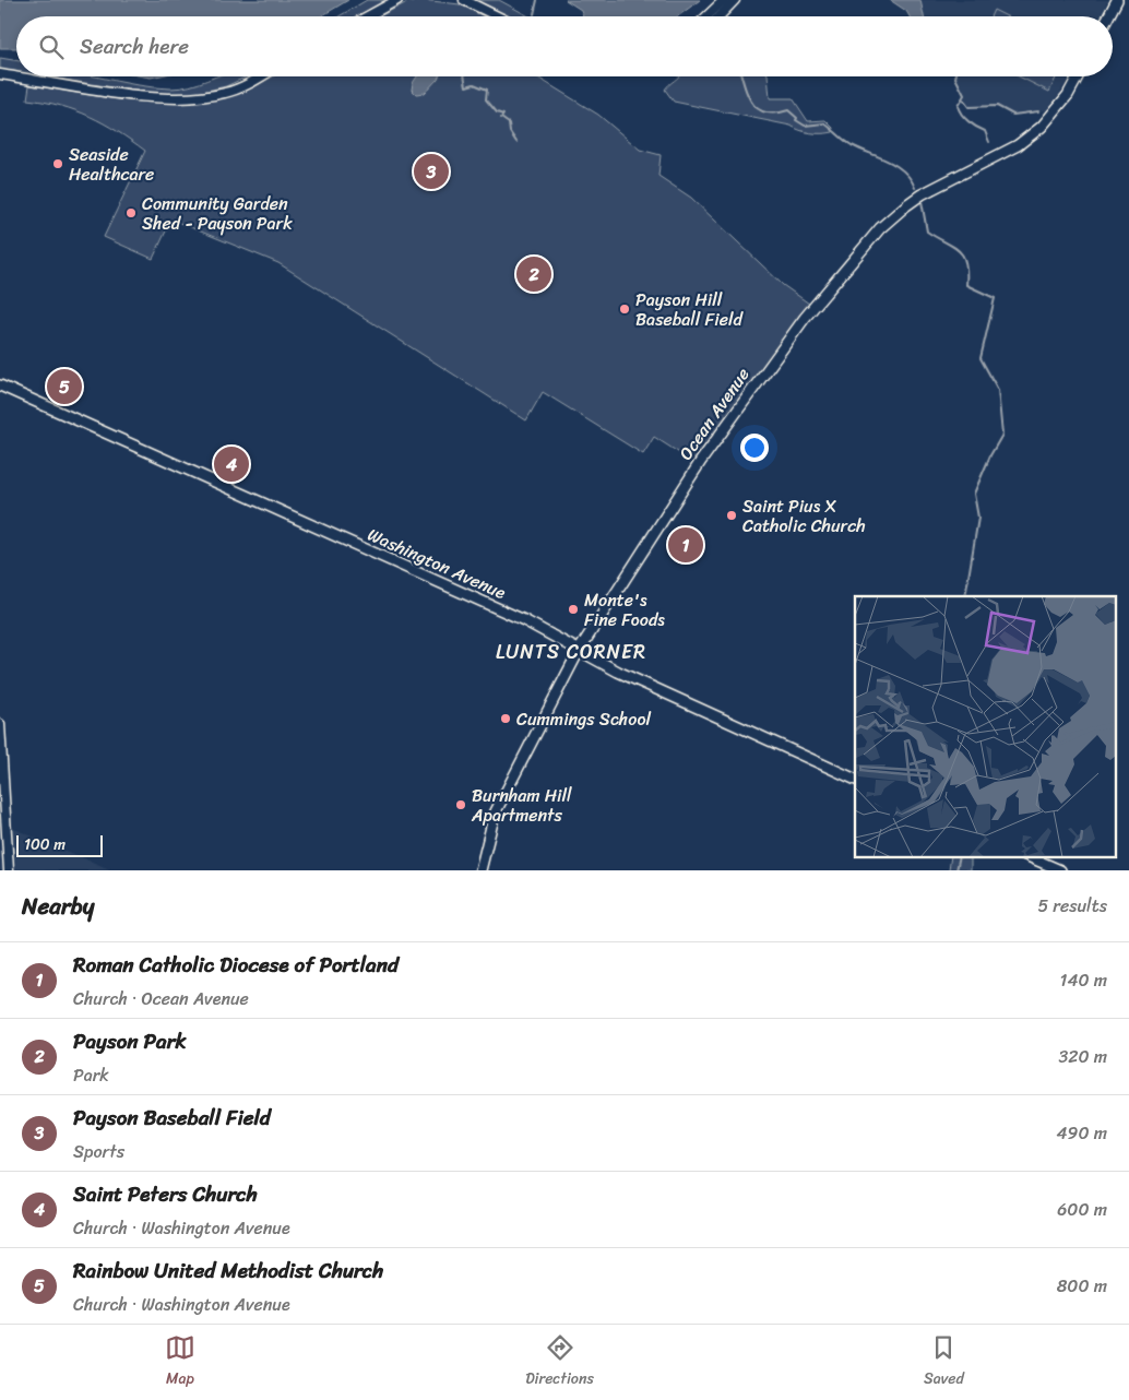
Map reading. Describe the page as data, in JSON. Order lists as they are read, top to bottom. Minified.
{"streets":{"main road":["Ocean Avenue","Washington Avenue"]},"crossings":[["Ocean Avenue","Washington Avenue"]],"districts":["LUNTS CORNER"],"places":["Seaside Healthcare","Community Garden Shed - Payson Park","Payson Hill Baseball Field","Saint Pius X Catholic Church","Monte's Fine Foods","Cummings School","Burnham Hill Apartments"],"scale_bar":"100 m","page":{"search":"Search here","pins":["3","2","5","4","1"],"scale":"100 m","heading":["Nearby","5 results"],"list":[{"mark":"1","name":"Roman Catholic Diocese of Portland","note":"Church · Ocean Avenue","value":"140 m"},{"mark":"2","name":"Payson Park","note":"Park","value":"320 m"},{"mark":"3","name":"Payson Baseball Field","note":"Sports","value":"490 m"},{"mark":"4","name":"Saint Peters Church","note":"Church · Washington Avenue","value":"600 m"},{"mark":"5","name":"Rainbow United Methodist Church","note":"Church · Washington Avenue","value":"800 m"}],"nav":["Map","Directions","Saved"]}}
